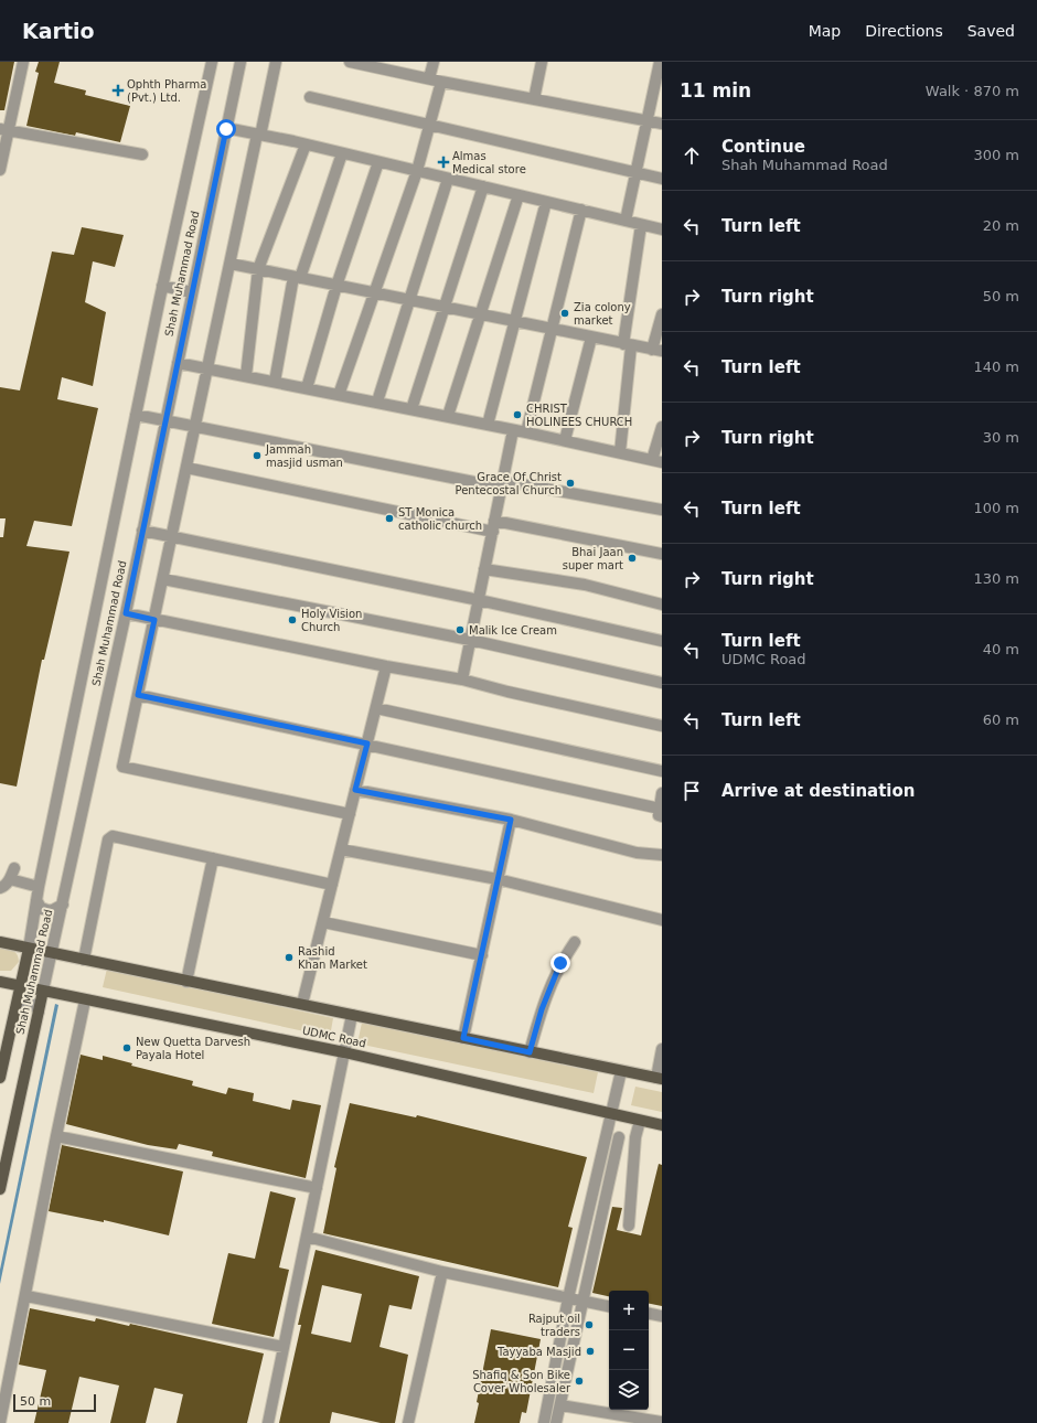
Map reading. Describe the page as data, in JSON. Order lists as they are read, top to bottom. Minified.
{"streets":{"main road":["Shah Muhammad Road","UDMC Road"]},"crossings":[["Shah Muhammad Road","UDMC Road"]],"places":{"health":["Ophth Pharma (Pvt.) Ltd.","Almas Medical store"],"other":["Zia colony market","CHRIST HOLINEES CHURCH","Jammah masjid usman","Grace Of Christ Pentecostal Church","ST Monica catholic church","Bhai Jaan super mart","Holy Vision Church","Malik Ice Cream","Rashid Khan Market","New Quetta Darvesh Payala Hotel","Rajput oil traders","Tayyaba Masjid","Shafiq & Son Bike Cover Wholesaler"]},"scale_bar":"50 m","page":{"header":"Kartio","nav":["Map","Directions","Saved"],"heading":["11 min","Walk · 870 m"],"list":[["Continue","Shah Muhammad Road","300 m"],["Turn left","20 m"],["Turn right","50 m"],["Turn left","140 m"],["Turn right","30 m"],["Turn left","100 m"],["Turn right","130 m"],["Turn left","UDMC Road","40 m"],["Turn left","60 m"],"Arrive at destination"],"map_buttons":["+","−"],"scale":"50 m"}}
